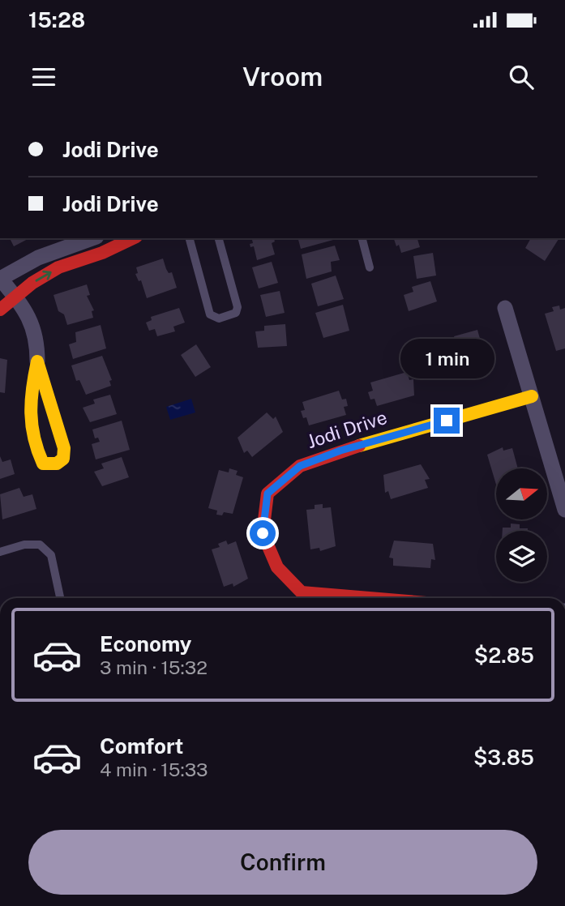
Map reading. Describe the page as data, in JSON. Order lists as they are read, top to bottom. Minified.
{"streets":{"street":["Jodi Drive"]},"north":"right","page":{"status":"15:28","header":"Vroom","banner":["Jodi Drive","Jodi Drive"],"bubble":"1 min","list":[{"name":"Economy","note":"3 min · 15:32","value":"$2.85"},{"name":"Comfort","note":"4 min · 15:33","value":"$3.85"}],"buttons":"Confirm"}}
